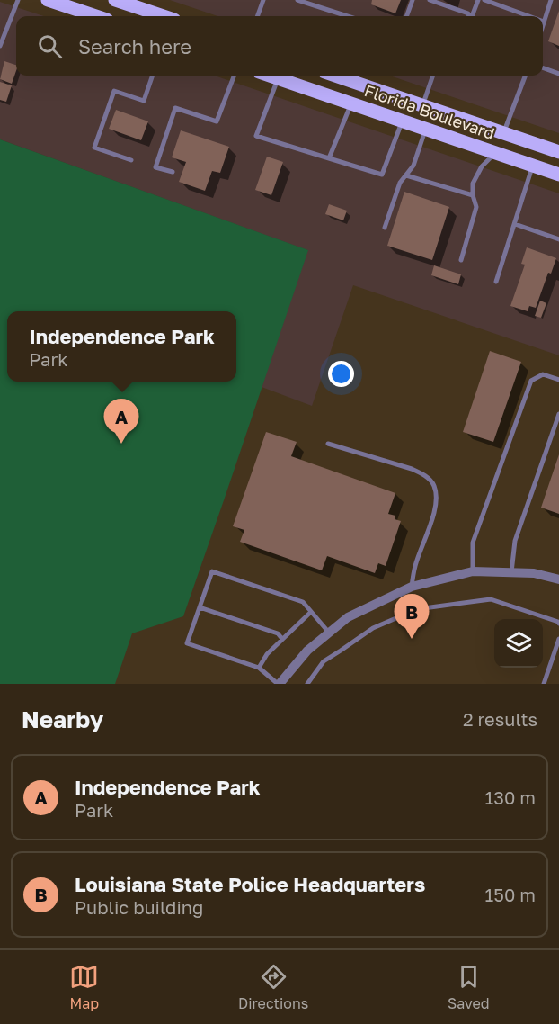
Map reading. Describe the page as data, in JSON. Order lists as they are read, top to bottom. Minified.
{"streets":{"main road":["Florida Boulevard"]},"page":{"search":"Search here","popup":["Independence Park","Park"],"pins":["A","B"],"heading":["Nearby","2 results"],"list":[{"mark":"A","name":"Independence Park","note":"Park","value":"130 m"},{"mark":"B","name":"Louisiana State Police Headquarters","note":"Public building","value":"150 m"}],"nav":["Map","Directions","Saved"]}}
